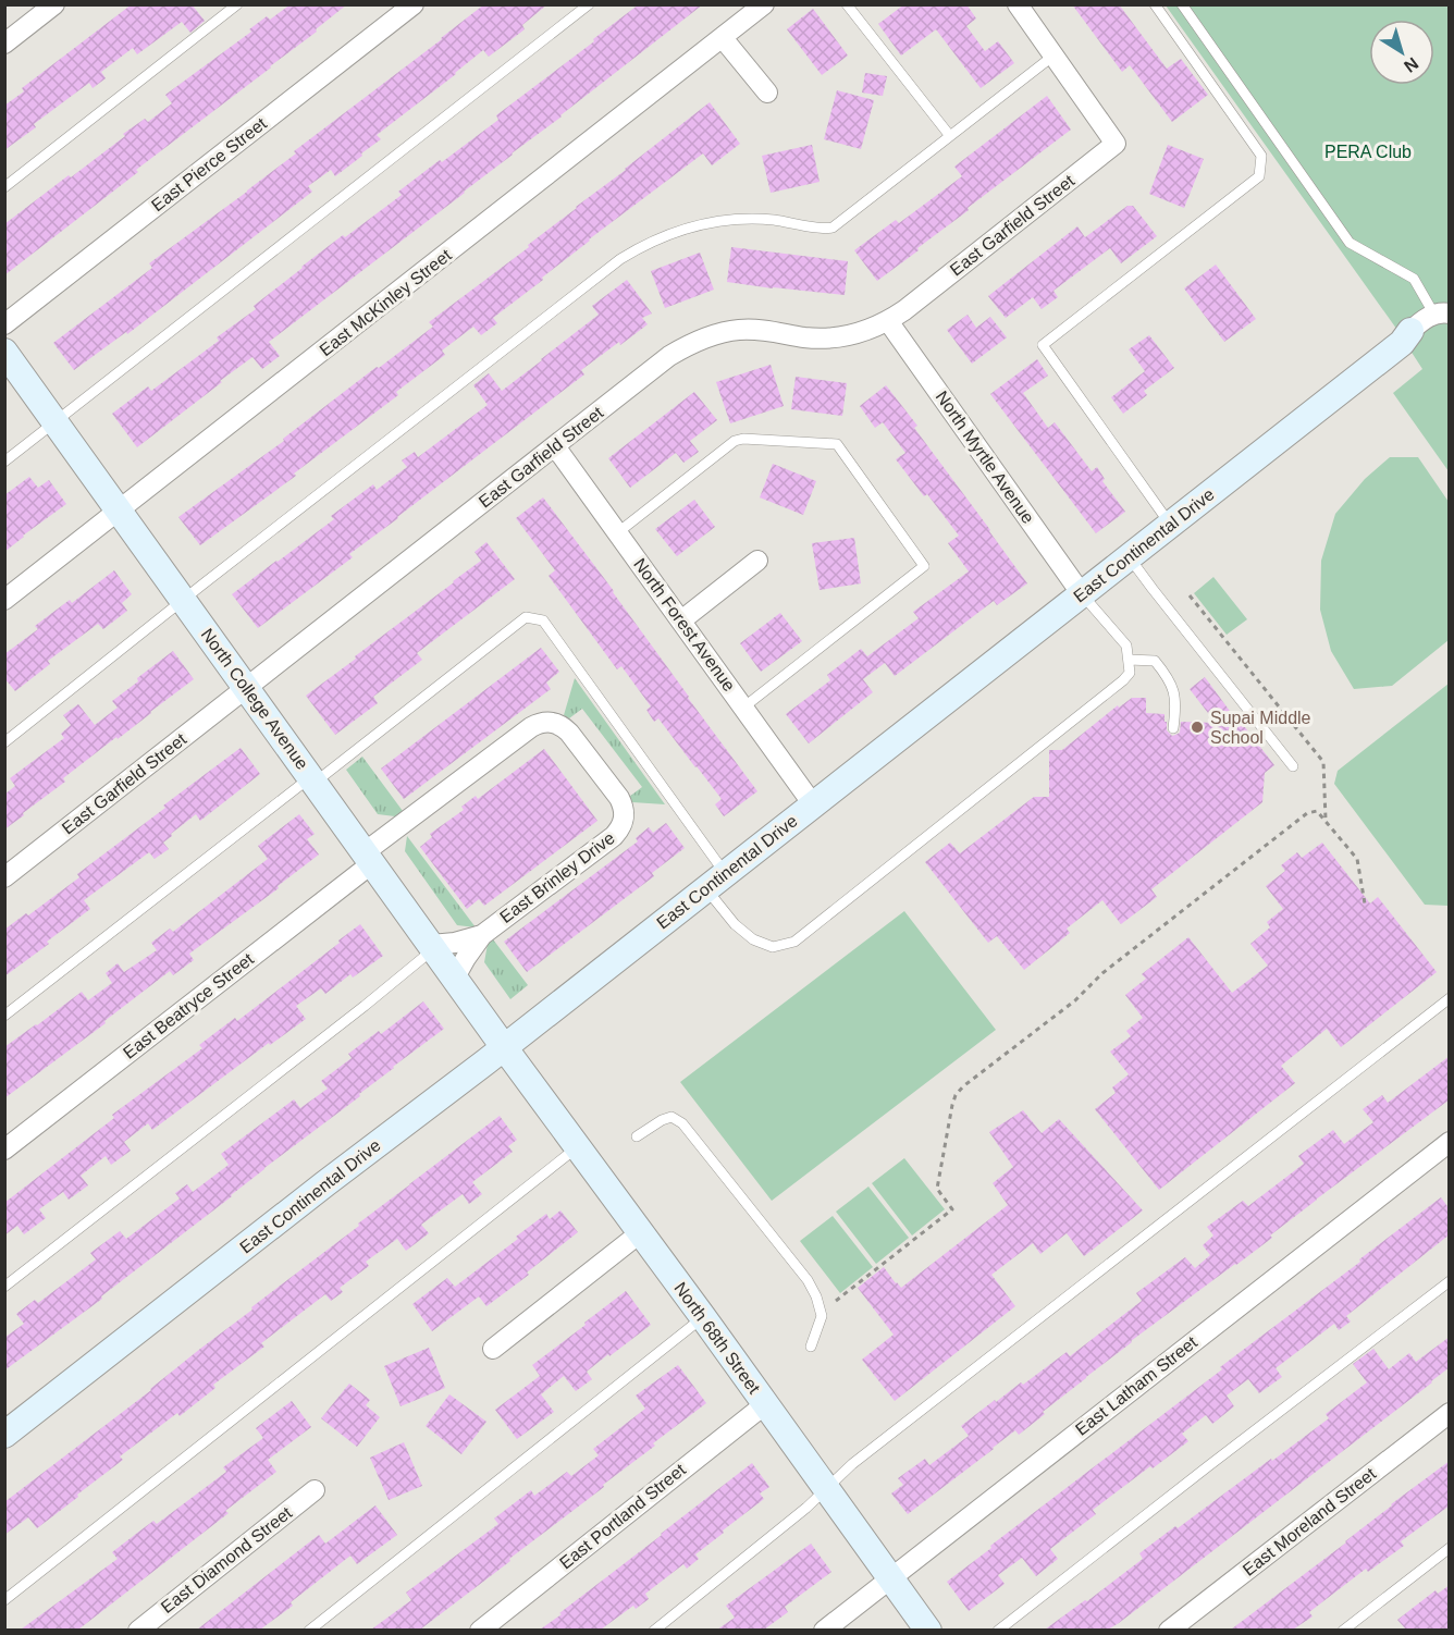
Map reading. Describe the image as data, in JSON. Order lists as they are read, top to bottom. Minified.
{"streets":{"street":["East Pierce Street","East Garfield Street","East McKinley Street","North Myrtle Avenue","East Continental Drive","North Forest Avenue","North College Avenue","East Brinley Drive","East Beatryce Street","North 68th Street","East Latham Street","East Portland Street","East Moreland Street","East Diamond Street"]},"crossings":[["East Garfield Street","North Myrtle Avenue"],["East Garfield Street","North Forest Avenue"],["East Garfield Street","North College Avenue"],["East McKinley Street","North College Avenue"],["North Myrtle Avenue","East Continental Drive"],["East Continental Drive","North Forest Avenue"],["East Continental Drive","North College Avenue"],["East Continental Drive","North 68th Street"],["North College Avenue","East Brinley Drive"],["North College Avenue","East Beatryce Street"],["North College Avenue","North 68th Street"],["East Brinley Drive","East Beatryce Street"],["North 68th Street","East Latham Street"],["North 68th Street","East Portland Street"]],"parks":["PERA Club"],"places":["Supai Middle School"],"north":"bottom right"}
